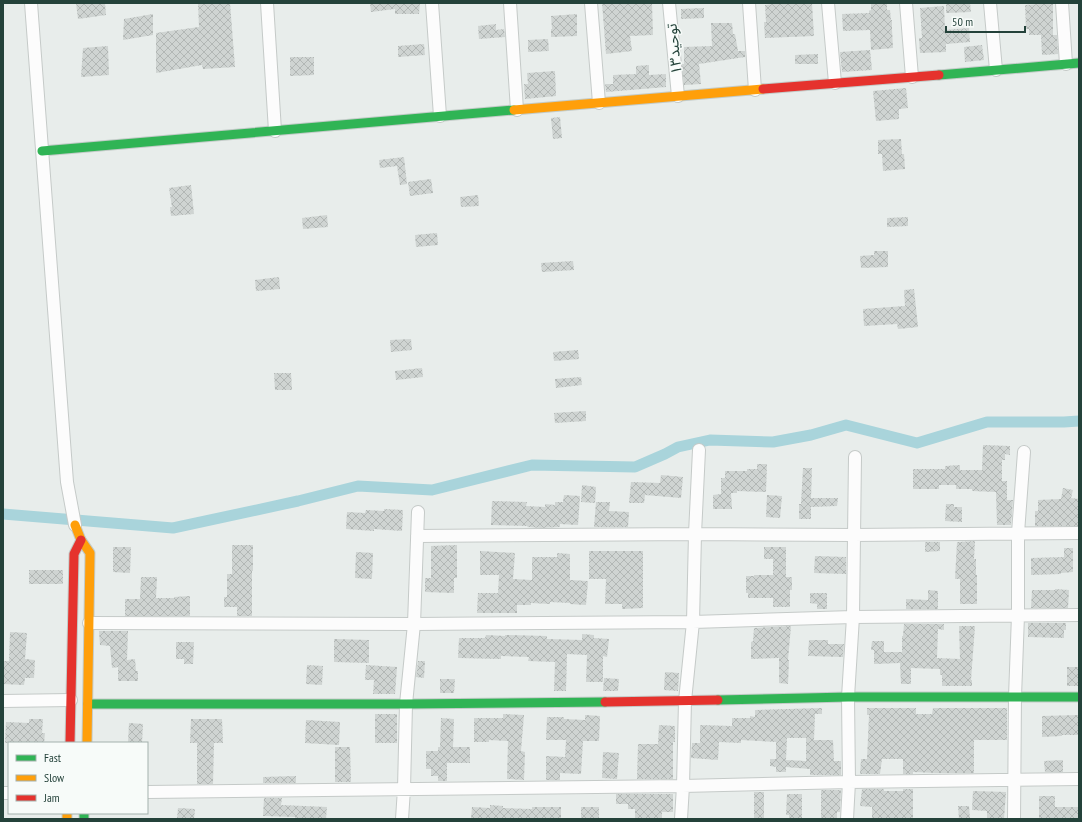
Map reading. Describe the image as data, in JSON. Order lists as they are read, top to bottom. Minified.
{"streets":{"street":["توحید۱۳"]},"legend":["Fast","Slow","Jam"],"scale_bar":"50 m"}
